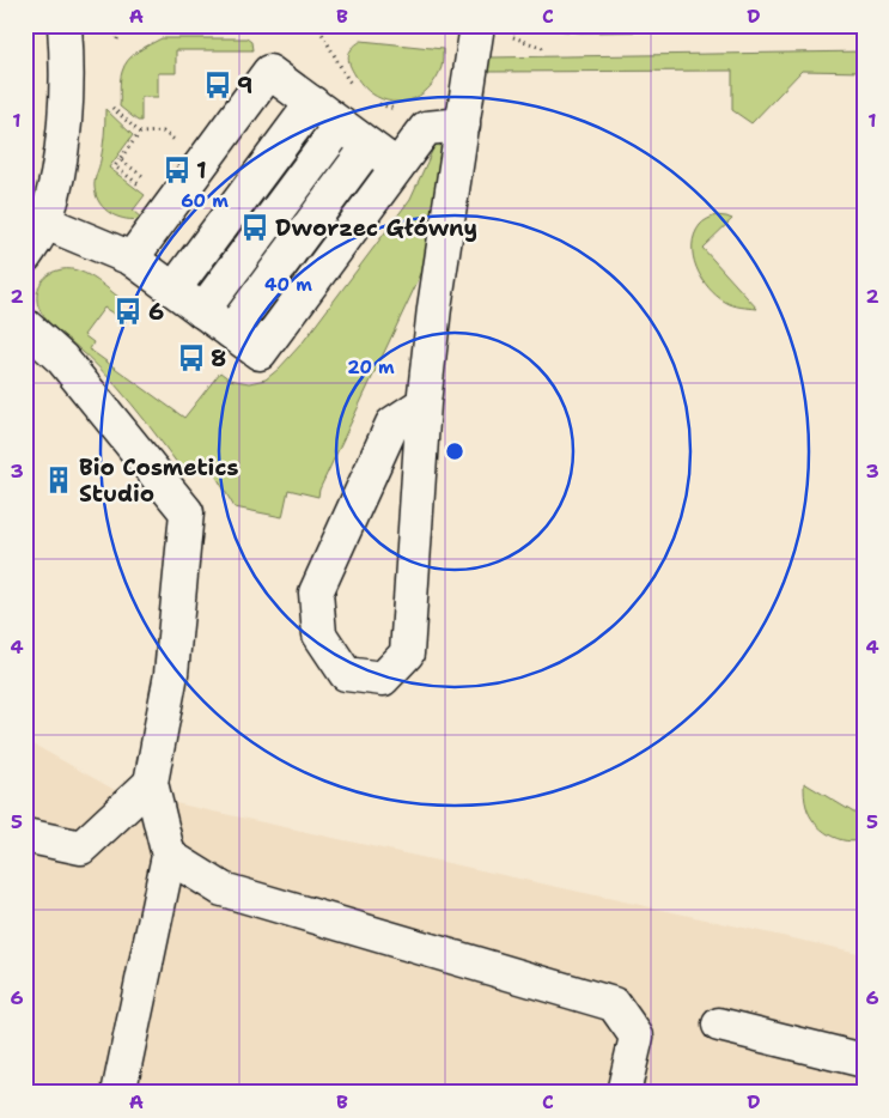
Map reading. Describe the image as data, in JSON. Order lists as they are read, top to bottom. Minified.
{"places":{"bus stop":["9","1","Dworzec Główny","6","8"],"building":["Bio Cosmetics Studio"]},"grid":{"columns":["A","B","C","D"],"rows":["1","2","3","4","5","6"]},"rings":["60 m","40 m","20 m"]}
